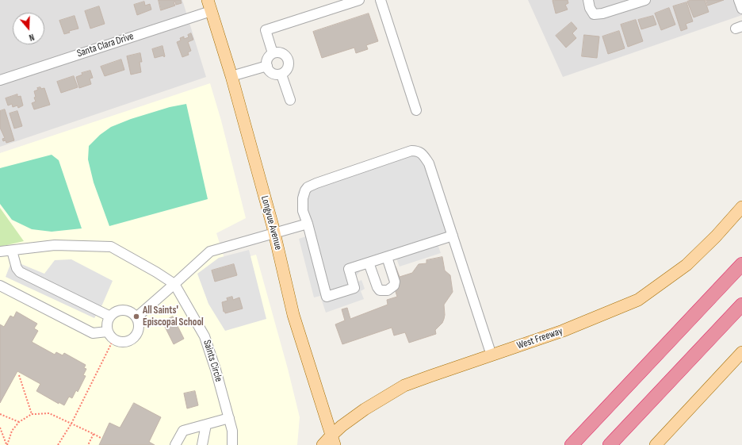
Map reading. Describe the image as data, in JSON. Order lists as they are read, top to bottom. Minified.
{"streets":{"main road":["Longvue Avenue","West Freeway"],"street":["Santa Clara Drive","Saints Circle"]},"crossings":[["Santa Clara Drive","Longvue Avenue"],["Longvue Avenue","West Freeway"]],"places":["All Saints' Episcopal School"],"north":"bottom"}
